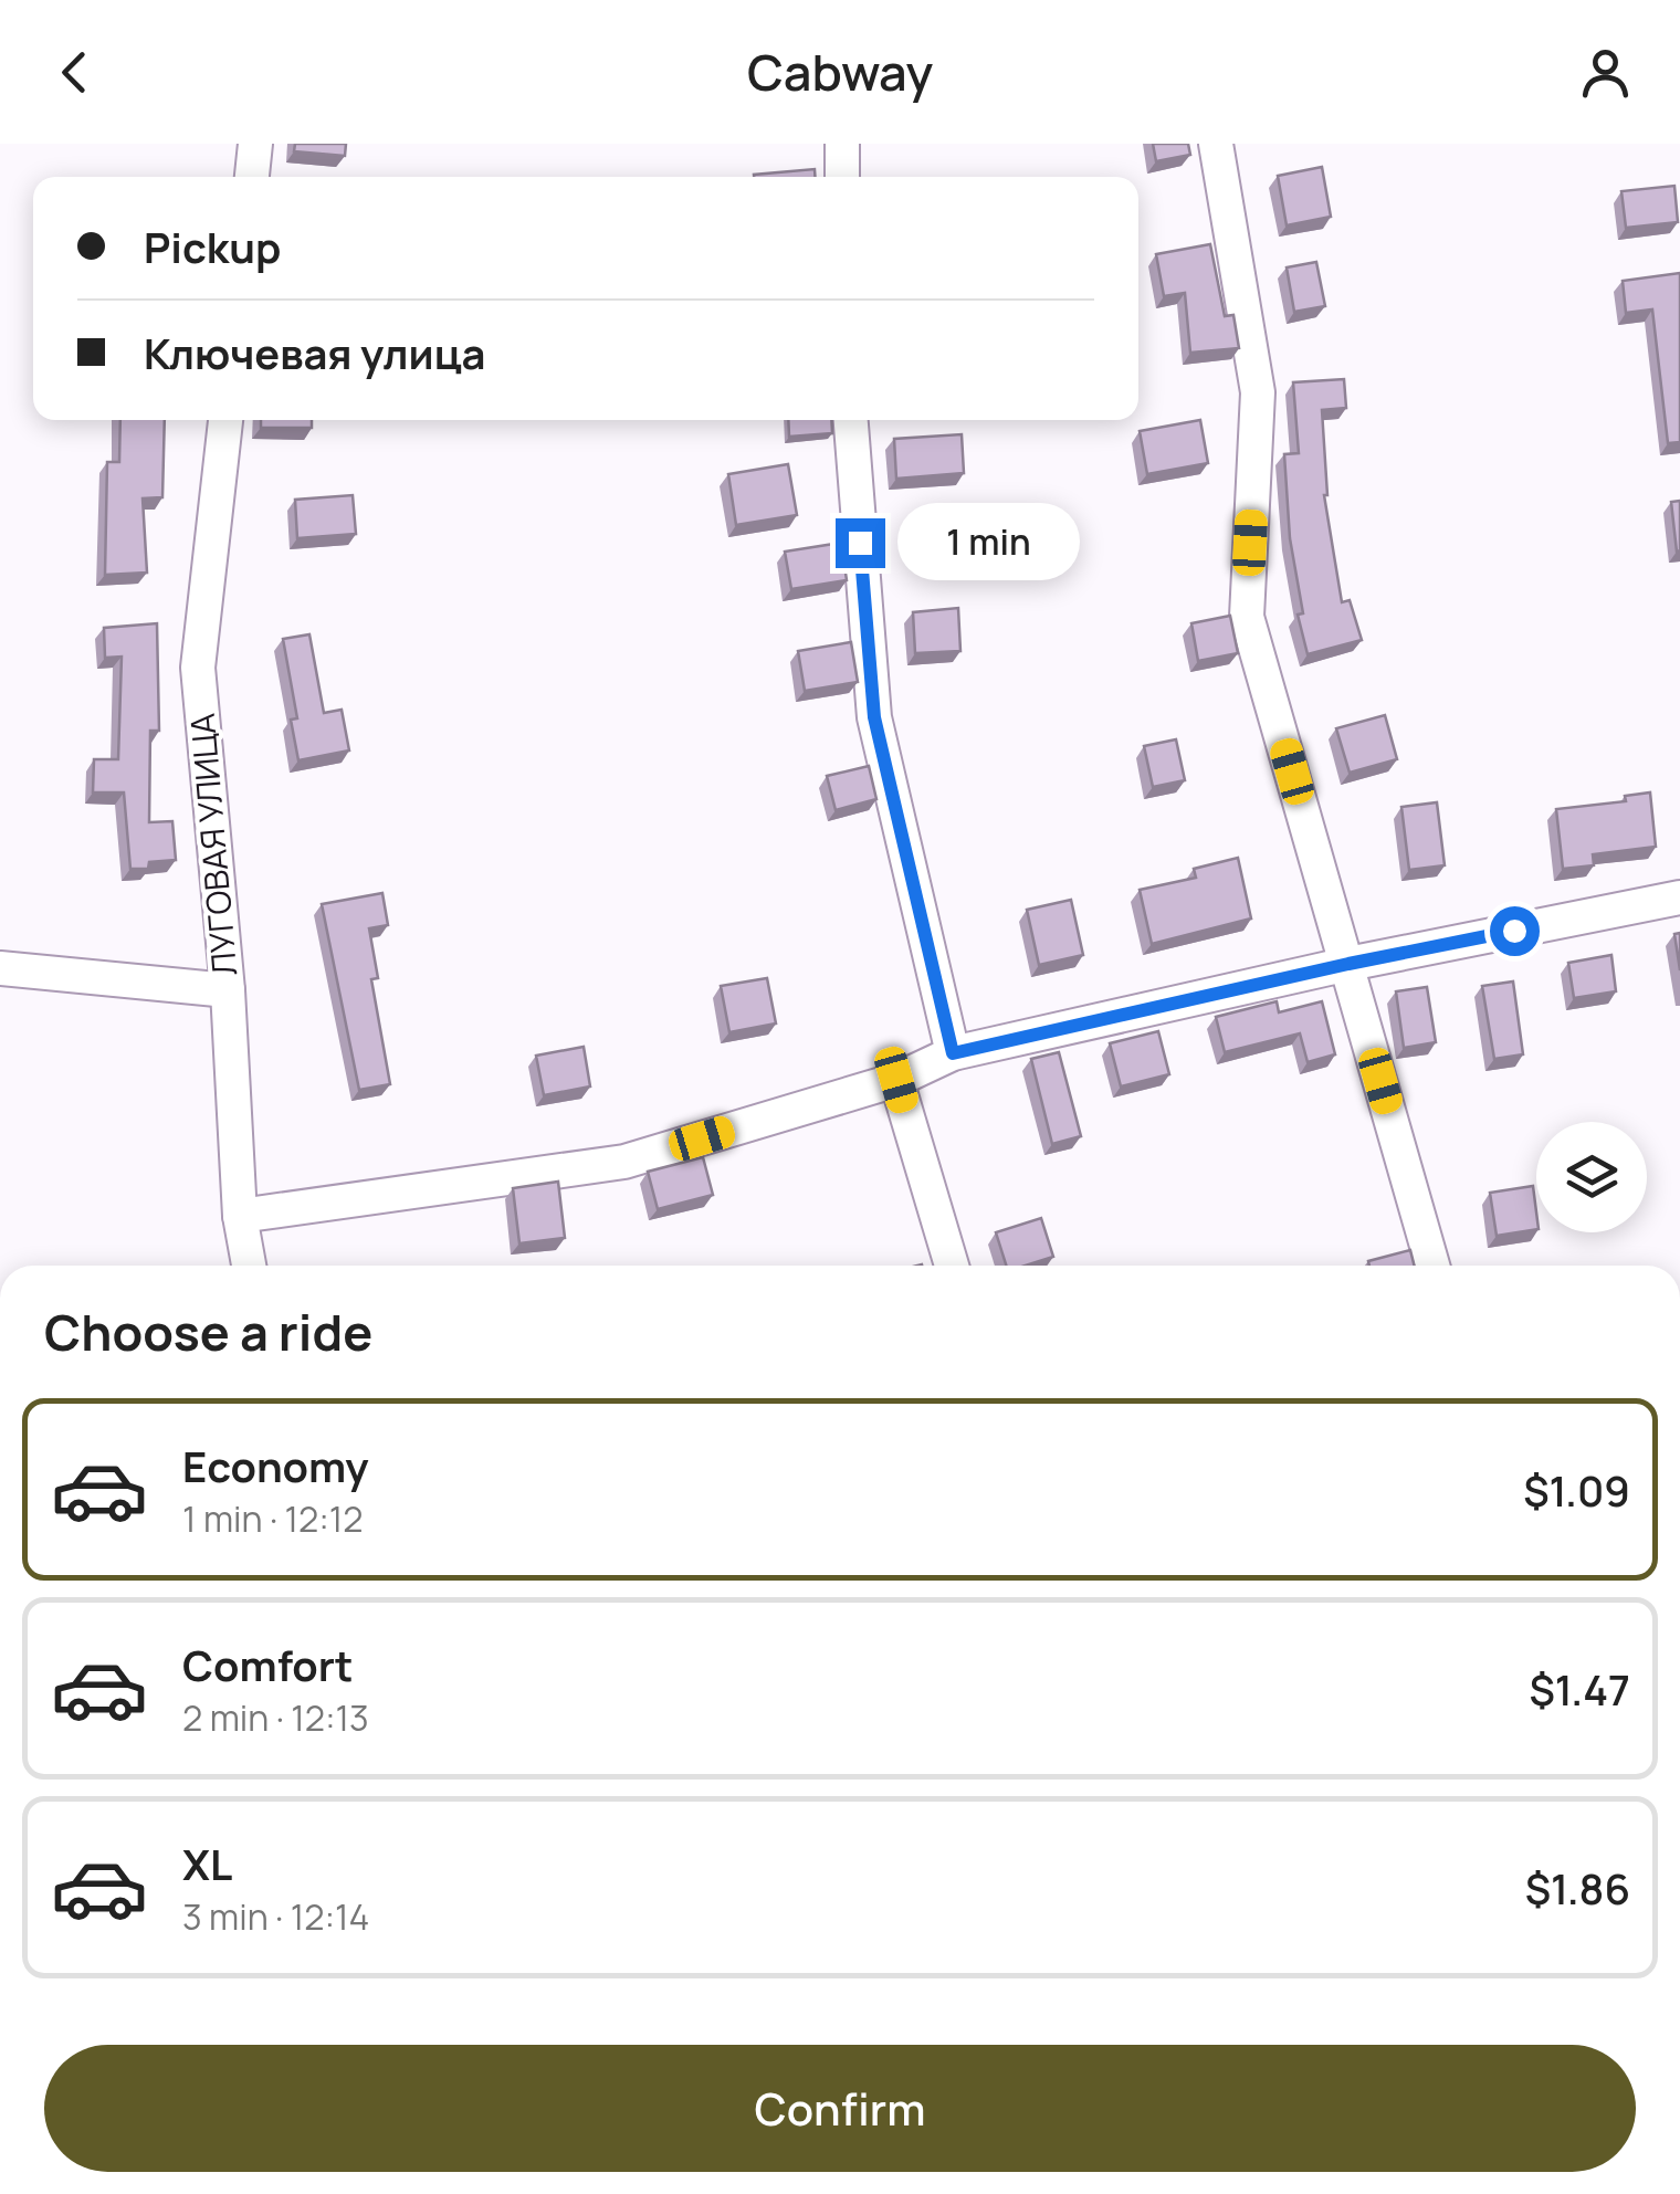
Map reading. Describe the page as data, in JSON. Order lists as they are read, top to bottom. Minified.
{"streets":{"street":["ЛУГОВАЯ УЛИЦА"]},"page":{"header":"Cabway","banner":["Pickup","Ключевая улица"],"bubble":"1 min","heading":"Choose a ride","list":[{"name":"Economy","note":"1 min · 12:12","value":"$1.09"},{"name":"Comfort","note":"2 min · 12:13","value":"$1.47"},{"name":"XL","note":"3 min · 12:14","value":"$1.86"}],"buttons":"Confirm"}}
